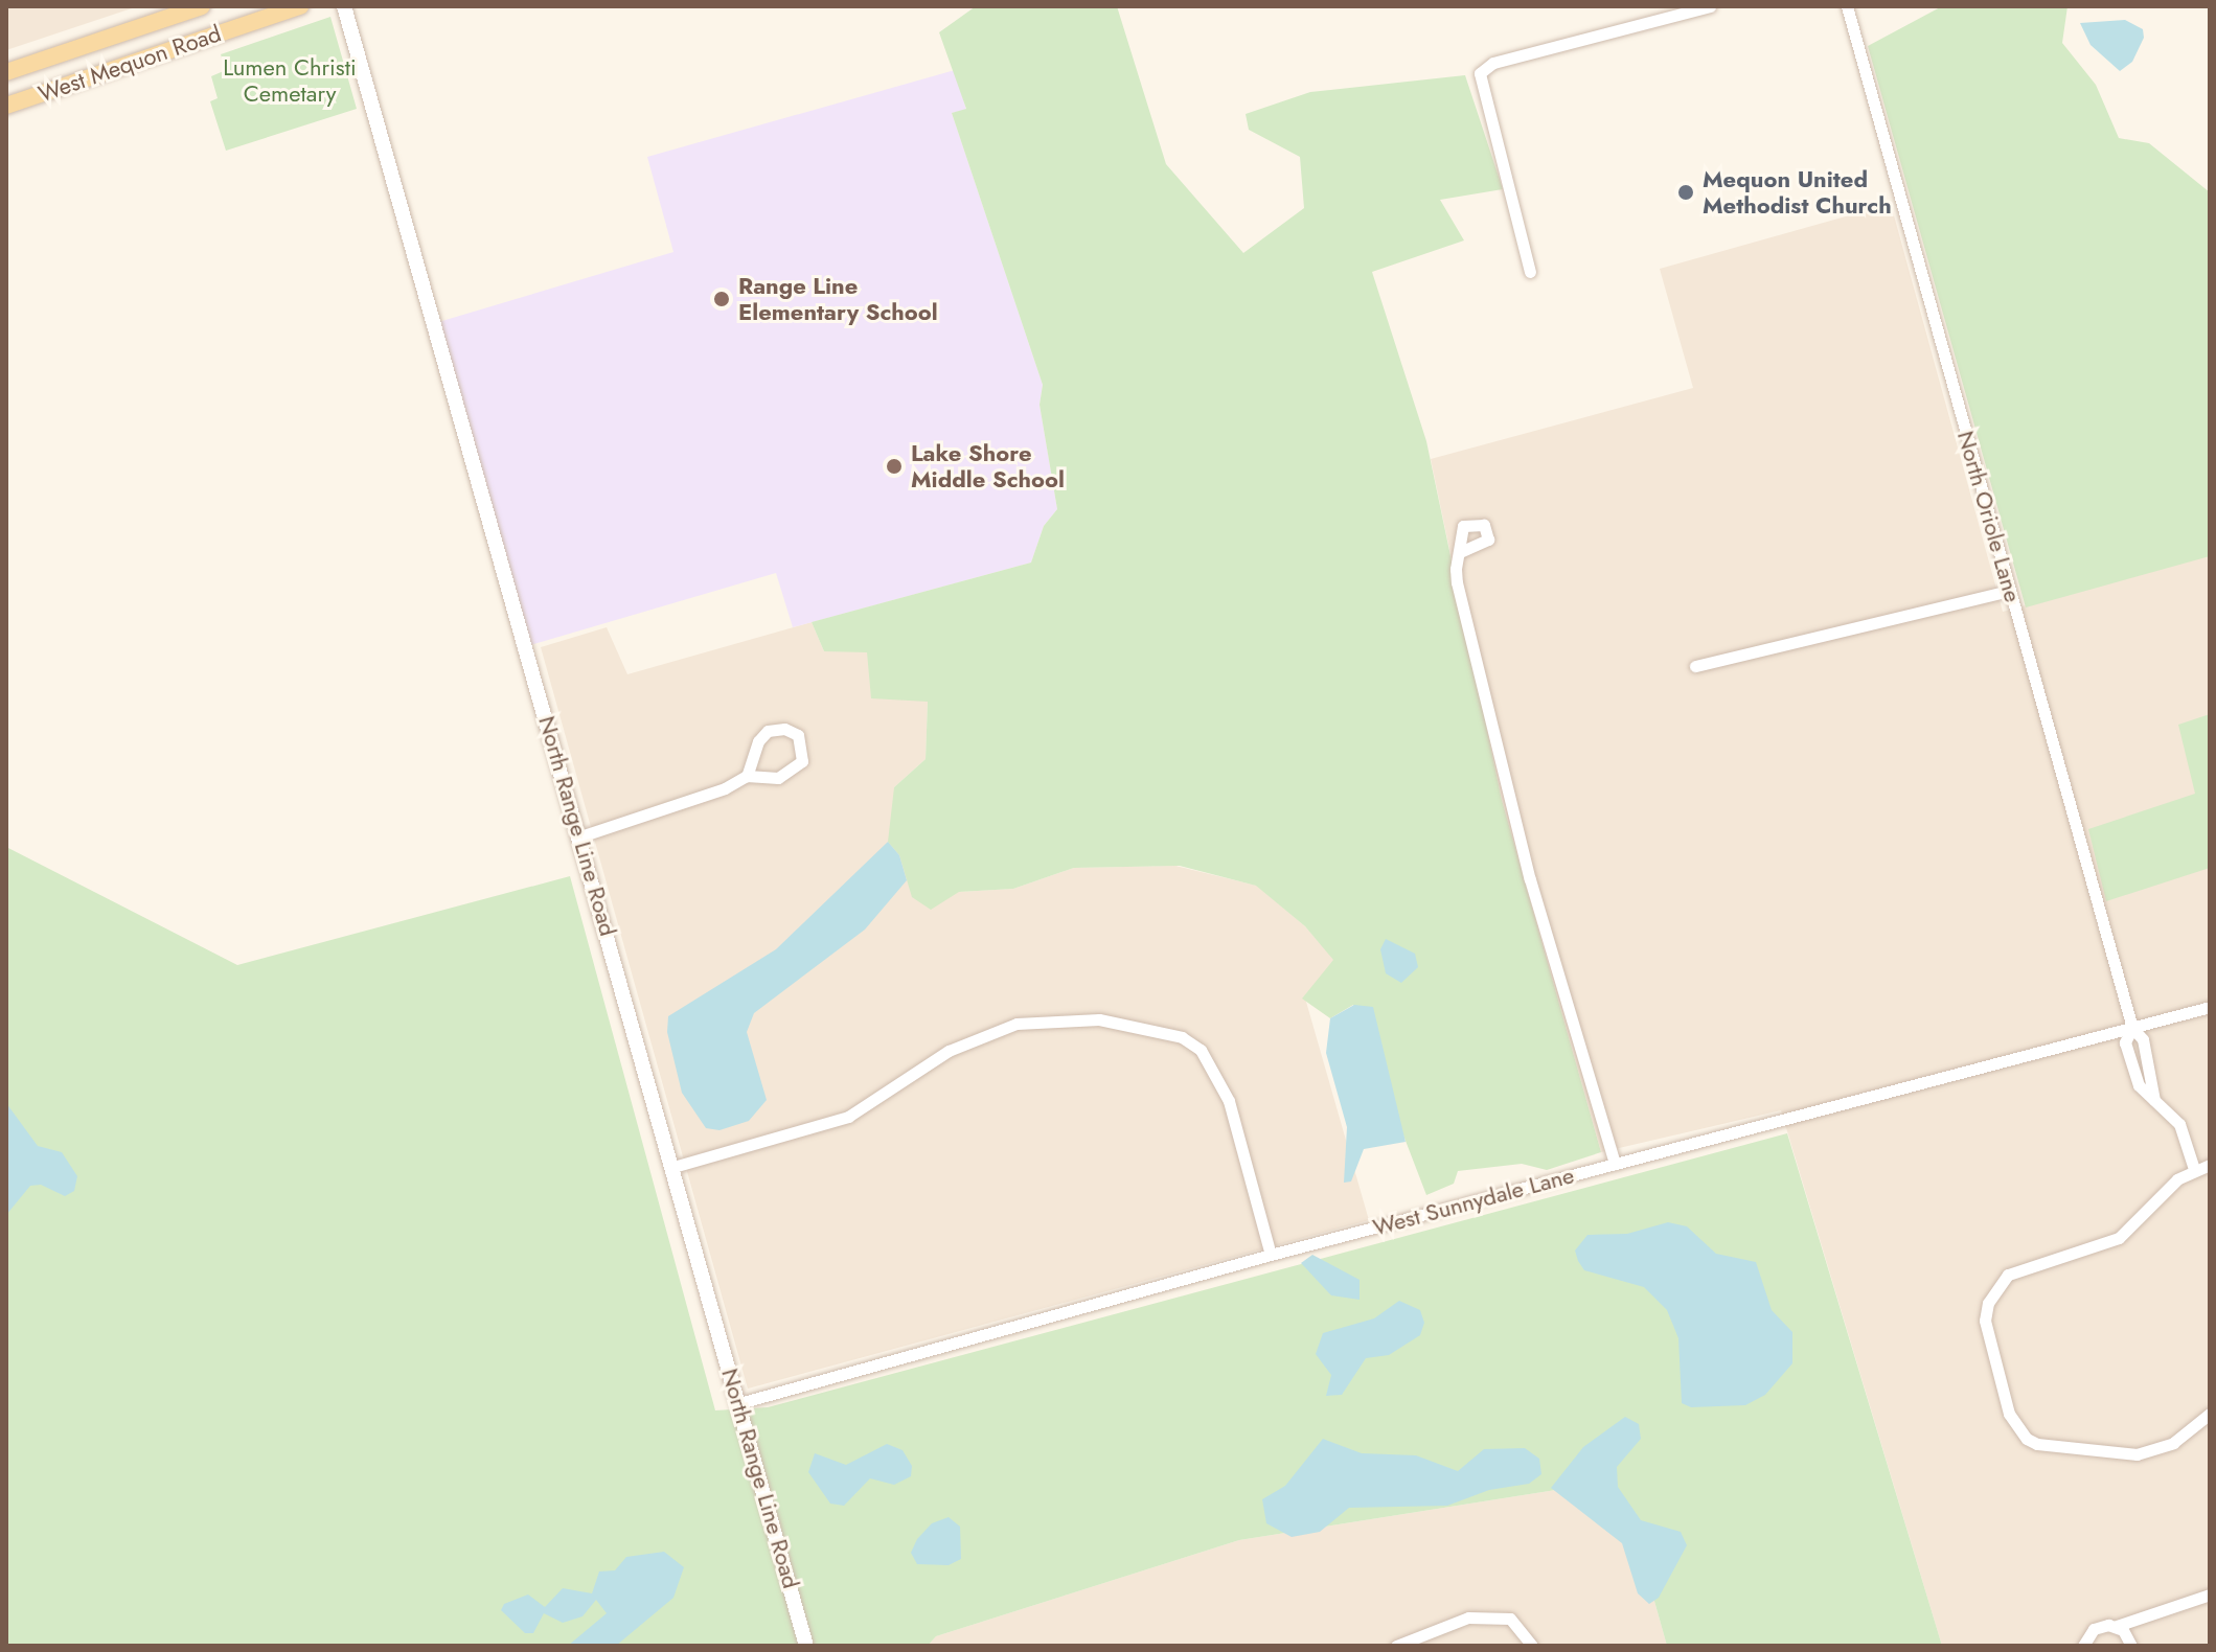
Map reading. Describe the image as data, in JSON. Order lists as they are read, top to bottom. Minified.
{"streets":{"main road":["West Mequon Road"],"street":["North Oriole Lane","North Range Line Road","West Sunnydale Lane"]},"crossings":[["North Oriole Lane","West Sunnydale Lane"],["North Range Line Road","West Sunnydale Lane"]],"parks":["Lumen Christi Cemetary"],"places":["Mequon United Methodist Church","Range Line Elementary School","Lake Shore Middle School"]}
